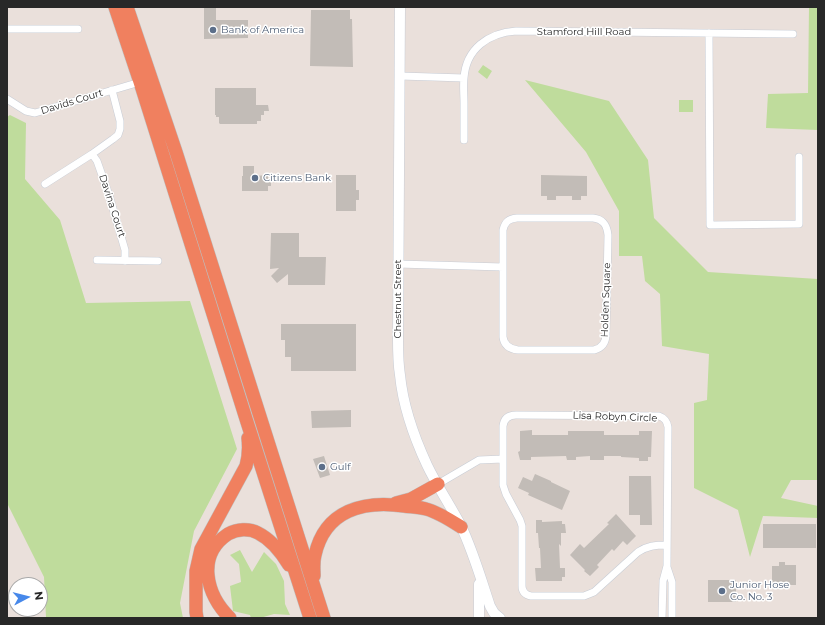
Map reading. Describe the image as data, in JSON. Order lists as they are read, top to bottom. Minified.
{"streets":{"street":["Stamford Hill Road","Davids Court","Davina Court","Chestnut Street","Holden Square","Lisa Robyn Circle"]},"places":["Bank of America","Citizens Bank","Gulf","Junior Hose Co. No. 3"],"north":"right"}
